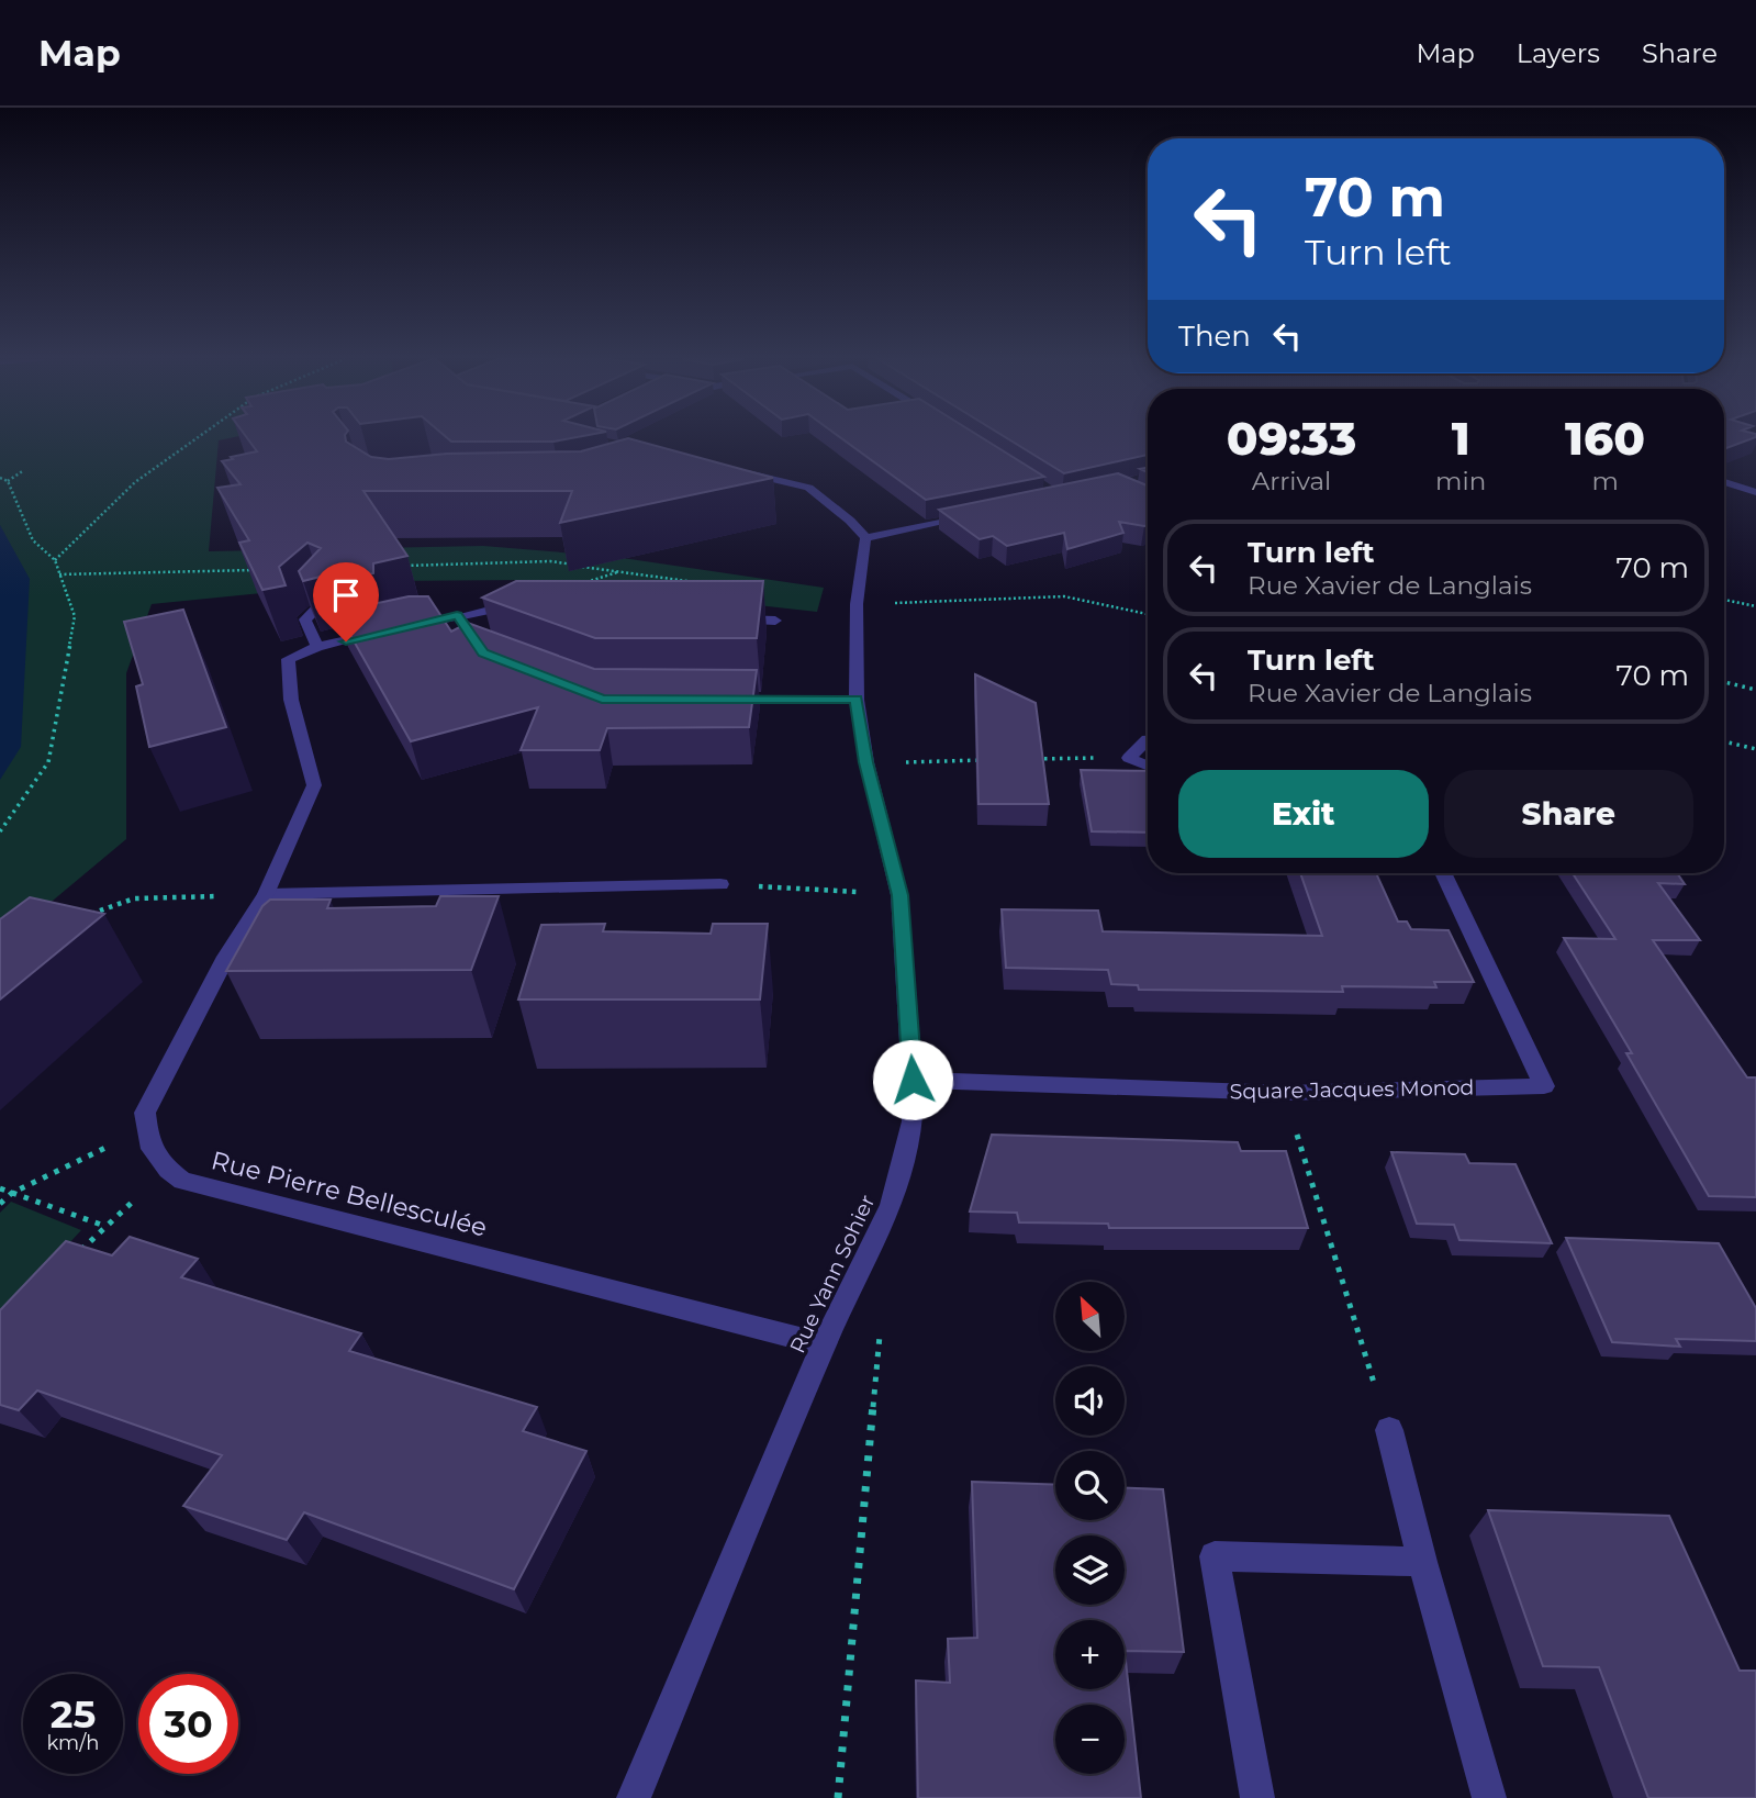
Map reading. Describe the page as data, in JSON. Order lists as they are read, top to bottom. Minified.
{"streets":{"street":["Square Jacques Monod","Rue Pierre Bellesculée","Rue Yann Sohier"]},"crossings":[["Square Jacques Monod","Rue Yann Sohier"],["Rue Pierre Bellesculée","Rue Yann Sohier"]],"north":"top left","page":{"header":"Map","nav":["Map","Layers","Share"],"turn":["70 m","Turn left"],"then":"Then","eta":["09:33","Arrival","1","min","160","m"],"list":[{"name":"Turn left","note":"Rue Xavier de Langlais","value":"70 m"},{"name":"Turn left","note":"Rue Xavier de Langlais","value":"70 m"}],"buttons":["Exit","Share"],"map_buttons":["+","−"],"speed":"25 km/h","limit":"30"}}
